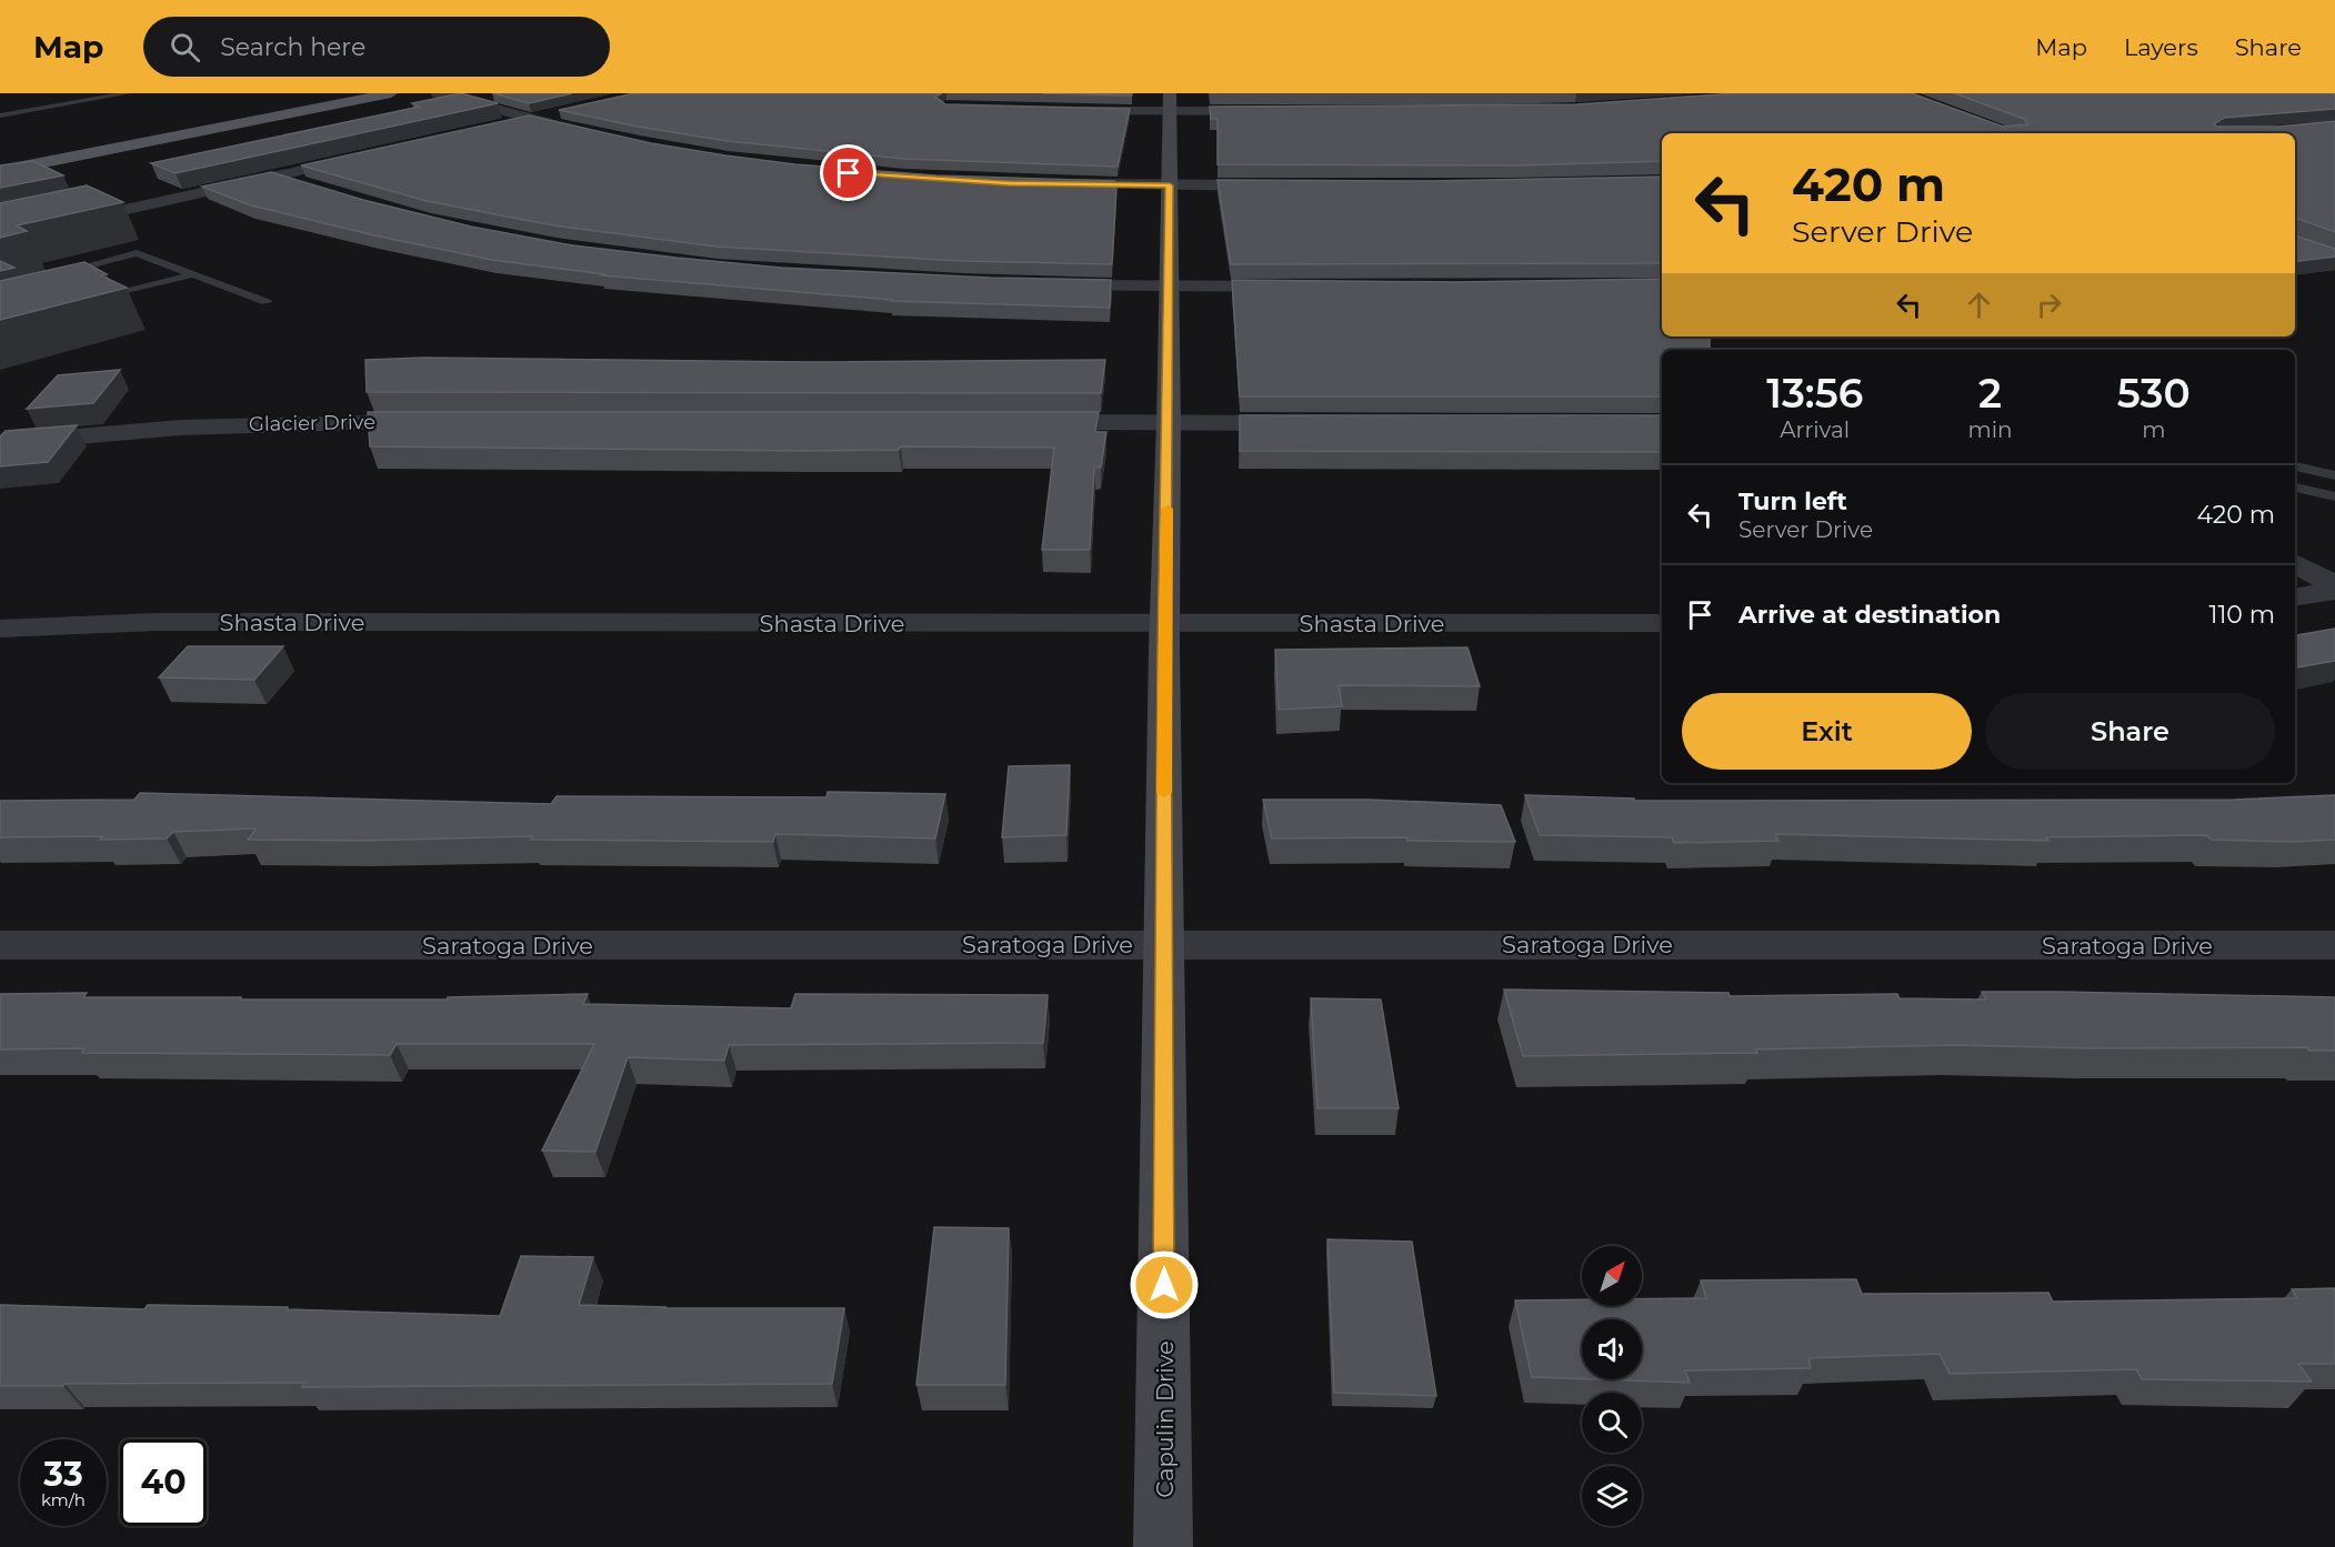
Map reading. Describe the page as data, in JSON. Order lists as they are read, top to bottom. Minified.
{"streets":{"street":["Glacier Drive","Shasta Drive","Saratoga Drive","Capulin Drive"]},"crossings":[["Shasta Drive","Capulin Drive"],["Saratoga Drive","Capulin Drive"]],"north":"top right","page":{"header":"Map","search":"Search here","nav":["Map","Layers","Share"],"turn":["420 m","Server Drive"],"eta":["13:56","Arrival","2","min","530","m"],"list":[{"name":"Turn left","note":"Server Drive","value":"420 m"},{"name":"Arrive at destination","value":"110 m"}],"buttons":["Exit","Share"],"speed":"33 km/h","limit":"40"}}
